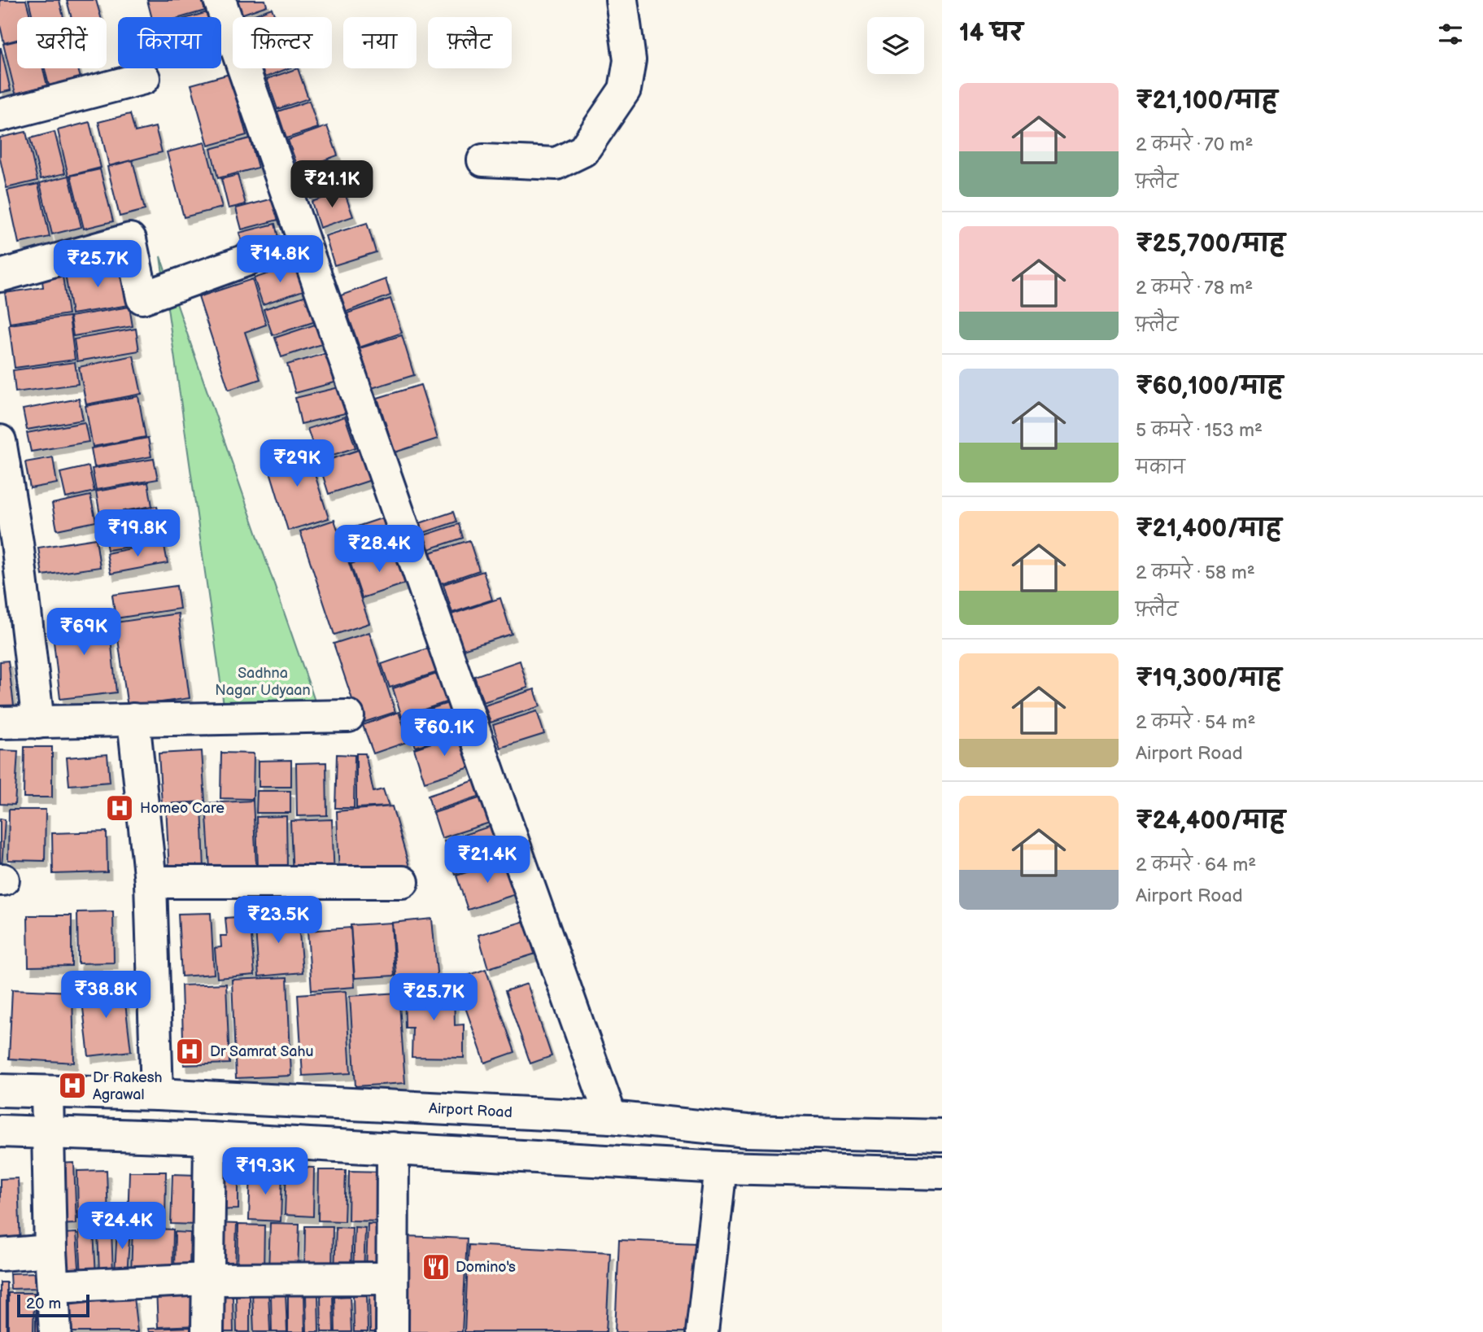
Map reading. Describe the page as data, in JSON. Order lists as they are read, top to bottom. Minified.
{"streets":{"street":["Airport Road"]},"parks":["Sadhna Nagar Udyaan"],"places":{"hospital":["Homeo Care","Dr Samrat Sahu","Dr Rakesh Agrawal"],"restaurant":["Domino's"]},"scale_bar":"20 m","page":{"heading":"14 घर","chip":["खरीदें","किराया","फ़िल्टर","नया","फ़्लैट"],"list":[{"name":"₹21,100/माह","note":"2 कमरे · 70 m² · फ़्लैट"},{"name":"₹25,700/माह","note":"2 कमरे · 78 m² · फ़्लैट"},{"name":"₹60,100/माह","note":"5 कमरे · 153 m² · मकान"},{"name":"₹21,400/माह","note":"2 कमरे · 58 m² · फ़्लैट"},{"name":"₹19,300/माह","note":"2 कमरे · 54 m² · Airport Road"},{"name":"₹24,400/माह","note":"2 कमरे · 64 m² · Airport Road"}],"price":["₹21.1K","₹14.8K","₹25.7K","₹29K","₹19.8K","₹28.4K","₹69K","₹60.1K","₹21.4K","₹23.5K","₹38.8K","₹25.7K","₹19.3K","₹24.4K"],"scale":"20 m"}}
